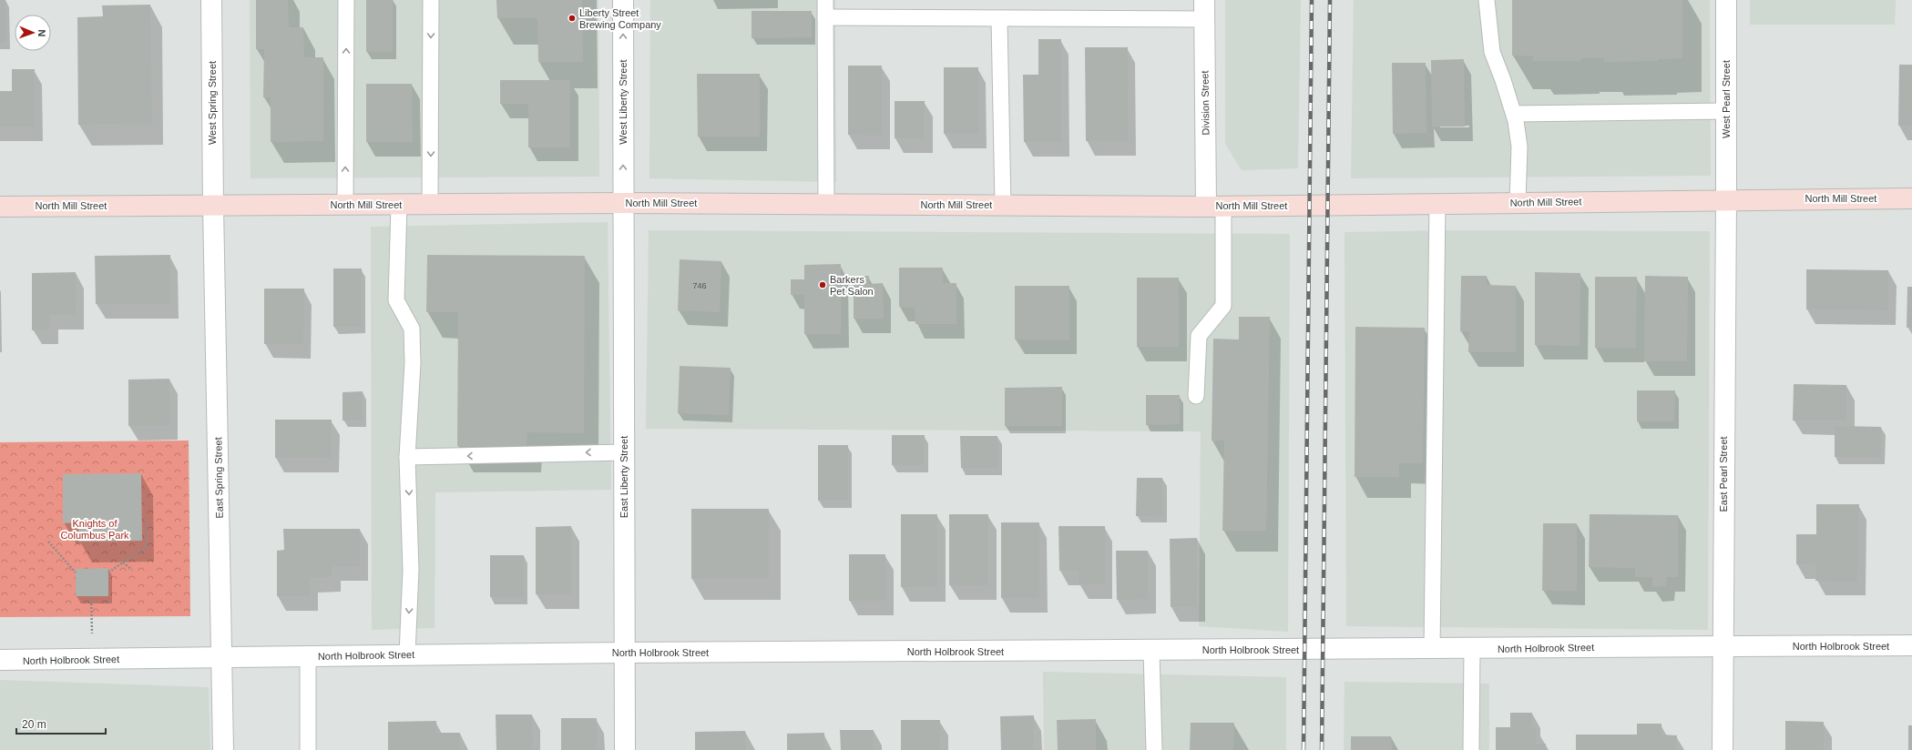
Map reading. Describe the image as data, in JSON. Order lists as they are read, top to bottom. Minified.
{"streets":{"street":["West Pearl Street","West Liberty Street","West Spring Street","Division Street","North Mill Street","East Pearl Street","East Liberty Street","East Spring Street","North Holbrook Street"]},"crossings":[["West Pearl Street","North Mill Street"],["West Pearl Street","East Pearl Street"],["West Liberty Street","North Mill Street"],["West Liberty Street","East Liberty Street"],["West Spring Street","North Mill Street"],["West Spring Street","East Spring Street"],["Division Street","North Mill Street"],["North Mill Street","East Pearl Street"],["North Mill Street","East Liberty Street"],["North Mill Street","East Spring Street"],["East Pearl Street","North Holbrook Street"],["East Liberty Street","North Holbrook Street"],["East Spring Street","North Holbrook Street"]],"one_way":["West Liberty Street"],"parks":["Knights of Columbus Park"],"places":["Liberty Street Brewing Company","Barkers Pet Salon"],"house_numbers":["746"],"scale_bar":"20 m","north":"right"}
